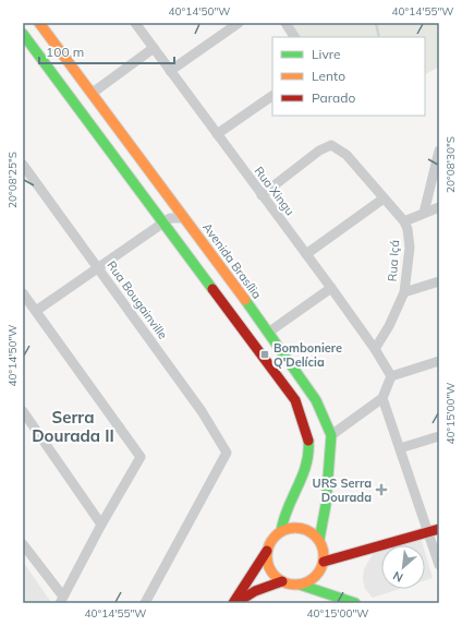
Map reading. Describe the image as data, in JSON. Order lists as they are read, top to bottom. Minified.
{"streets":{"street":["Rua Xingu","Avenida Brasília","Rua Içá","Rua Bougainville"]},"crossings":[["Rua Xingu","Rua Içá"]],"districts":["Serra Dourada II"],"places":{"transit":["Bomboniere Q'Delícia"],"health":["URS Serra Dourada"]},"legend":["Livre","Lento","Parado"],"scale_bar":"100 m","north":"bottom left","coordinates":["40°14'50\"W","40°14'55\"W","20°08'30\"S","20°08'25\"S","40°15'00\"W"]}
